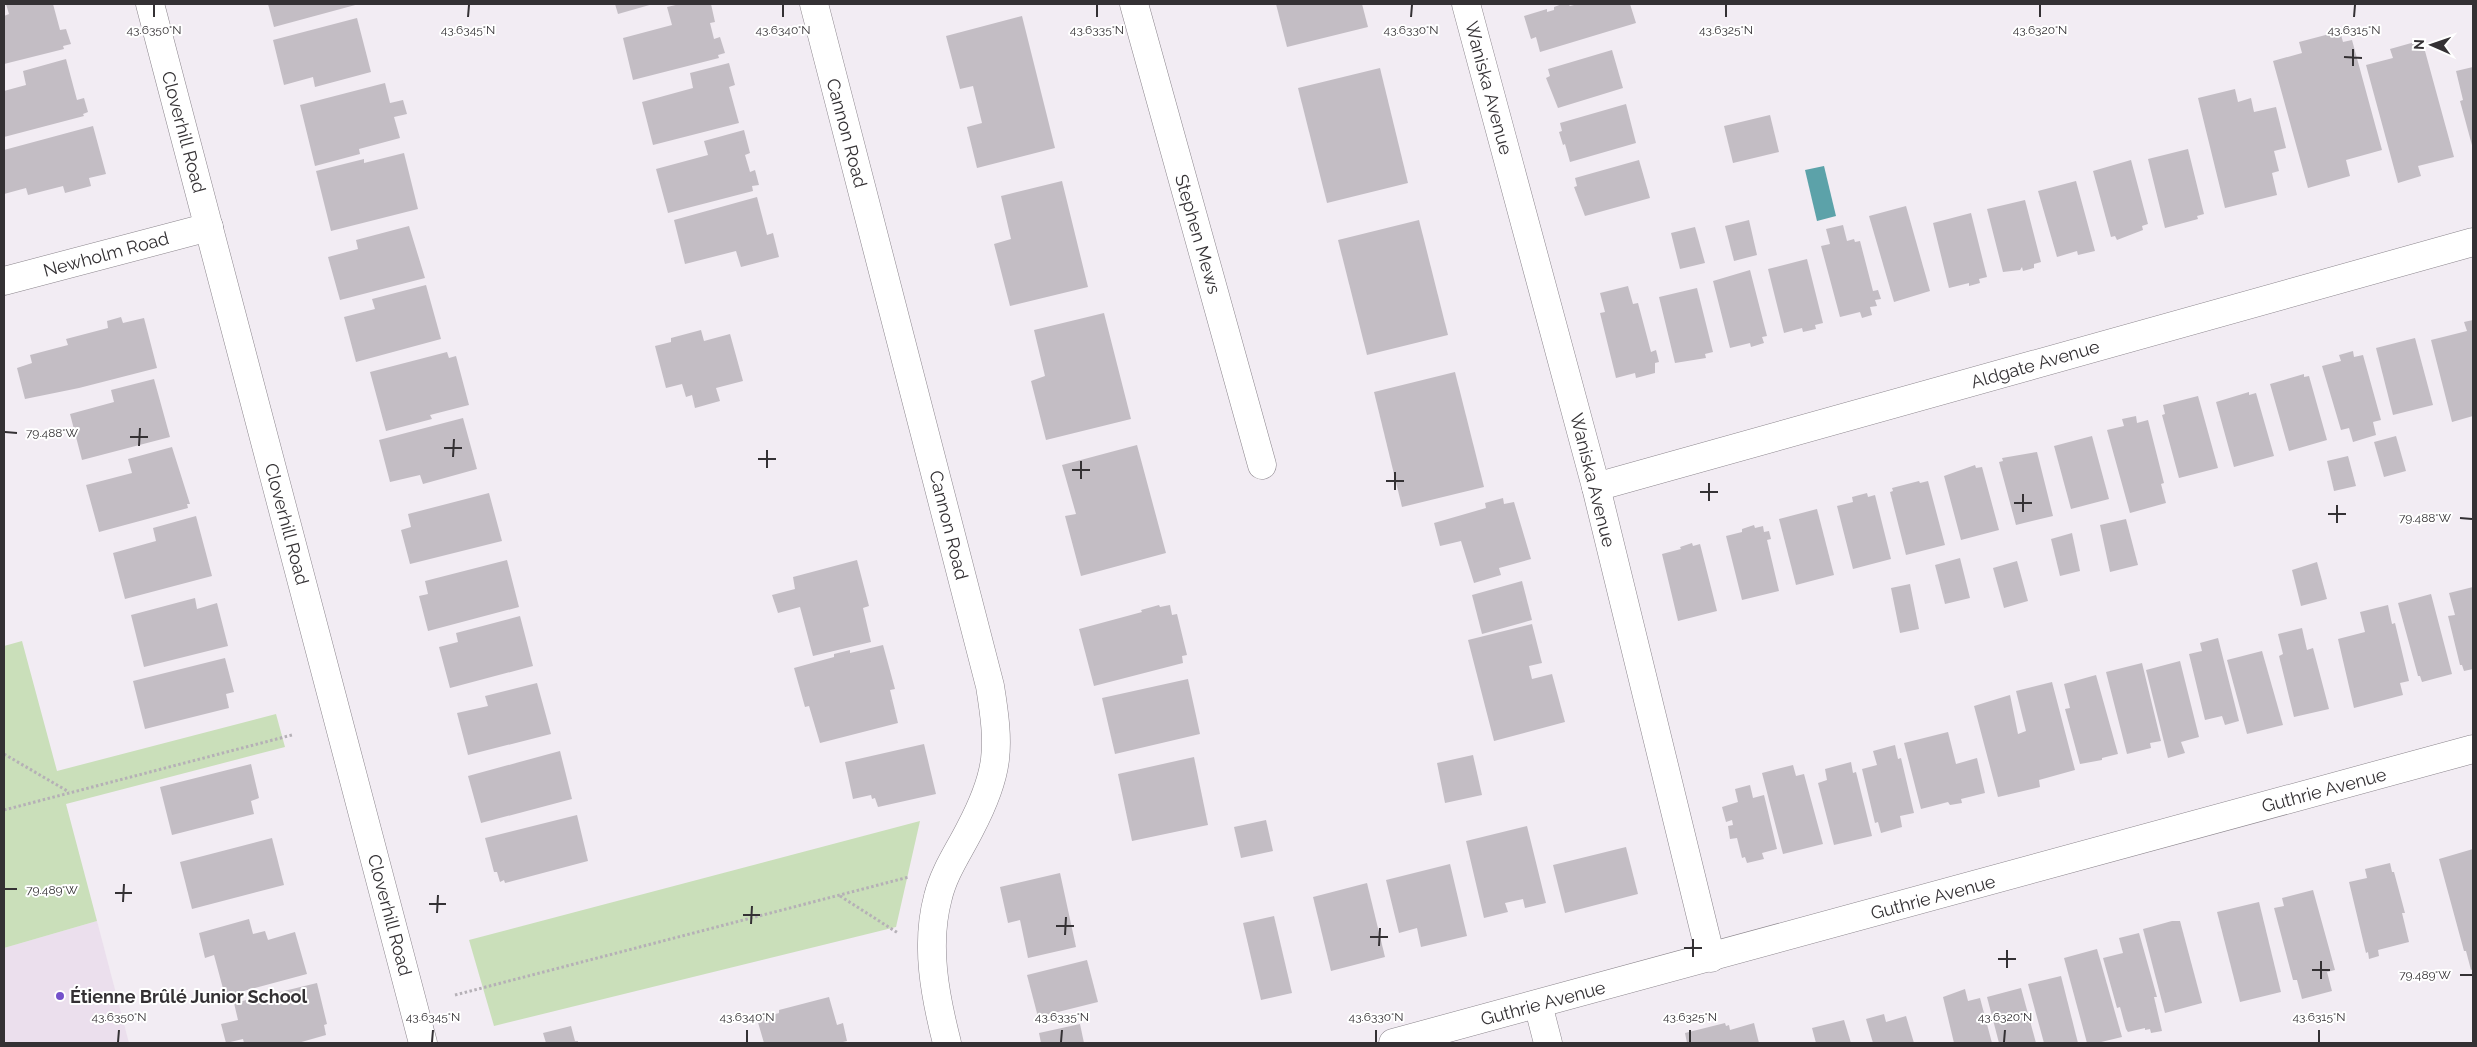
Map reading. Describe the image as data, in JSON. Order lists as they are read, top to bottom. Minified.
{"streets":{"street":["Waniska Avenue","Cloverhill Road","Cannon Road","Stephen Mews","Newholm Road","Aldgate Avenue","Guthrie Avenue"]},"crossings":[["Waniska Avenue","Aldgate Avenue"],["Waniska Avenue","Guthrie Avenue"],["Cloverhill Road","Newholm Road"]],"places":["Étienne Brûlé Junior School"],"north":"left","coordinates":["43.6350°N","43.6345°N","43.6340°N","43.6335°N","43.6330°N","43.6325°N","43.6320°N","43.6315°N","79.488°W","79.489°W"]}
